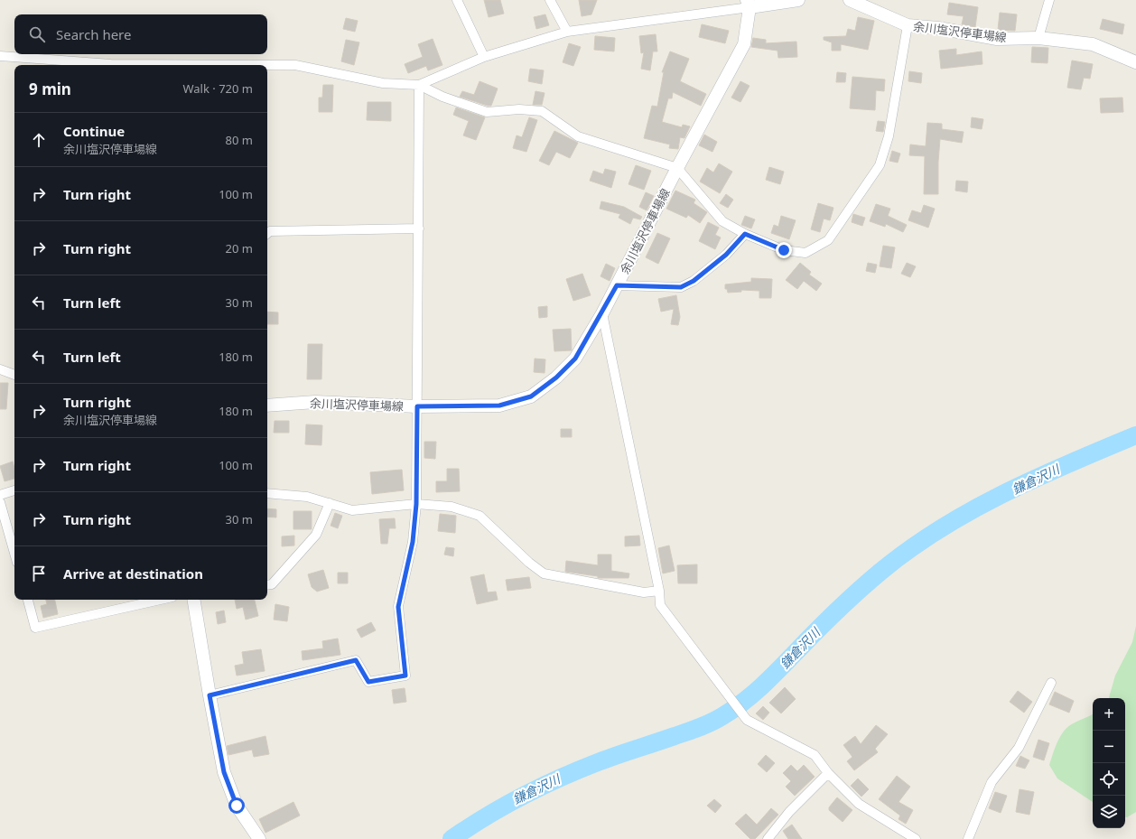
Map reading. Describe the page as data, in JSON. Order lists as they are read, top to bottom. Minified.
{"streets":{"main road":["余川塩沢停車場線"]},"water":["鎌倉沢川"],"page":{"search":"Search here","heading":["9 min","Walk · 720 m"],"list":[["Continue","余川塩沢停車場線","80 m"],["Turn right","100 m"],["Turn right","20 m"],["Turn left","30 m"],["Turn left","180 m"],["Turn right","余川塩沢停車場線","180 m"],["Turn right","100 m"],["Turn right","30 m"],"Arrive at destination"],"map_buttons":["+","−"]}}
